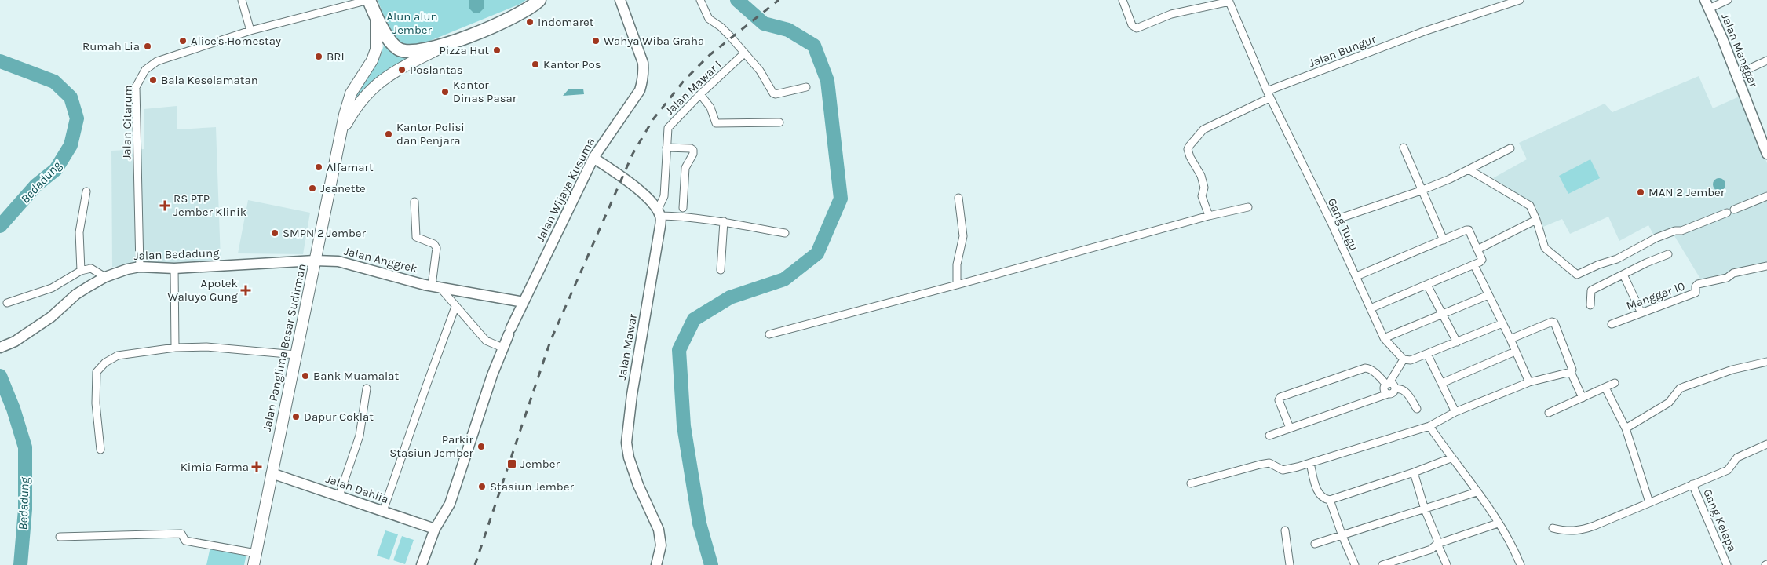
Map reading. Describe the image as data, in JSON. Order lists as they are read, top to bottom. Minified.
{"streets":{"main road":["Jalan Panglima Besar Sudirman"],"street":["Jalan Manggar","Jalan Bungur","Jalan Mawar I","Jalan Citarum","Jalan Wijaya Kusuma","Gang Tugu","Jalan Bedadung","Jalan Anggrek","Manggar 10","Jalan Mawar","Jalan Dahlia","Gang Kelapa"]},"crossings":[["Jalan Bungur","Gang Tugu"],["Jalan Mawar I","Jalan Mawar"],["Jalan Citarum","Jalan Bedadung"],["Jalan Wijaya Kusuma","Jalan Anggrek"],["Jalan Wijaya Kusuma","Jalan Dahlia"],["Jalan Bedadung","Jalan Anggrek"],["Jalan Bedadung","Jalan Panglima Besar Sudirman"],["Jalan Anggrek","Jalan Panglima Besar Sudirman"],["Jalan Panglima Besar Sudirman","Jalan Dahlia"]],"water":["Bedadung"],"parks":["Alun alun Jember"],"places":{"other":["Indomaret","Alice's Homestay","Wahya Wiba Graha","Rumah Lia","Pizza Hut","BRI","Kantor Pos","Poslantas","Bala Keselamatan","Kantor Dinas Pasar","Kantor Polisi dan Penjara","Alfamart","Jeanette","MAN 2 Jember","SMPN 2 Jember","Bank Muamalat","Dapur Coklat","Parkir Stasiun Jember","Stasiun Jember"],"health":["RS PTP Jember Klinik","Apotek Waluyo Gung","Kimia Farma"],"transit":["Jember"]}}
